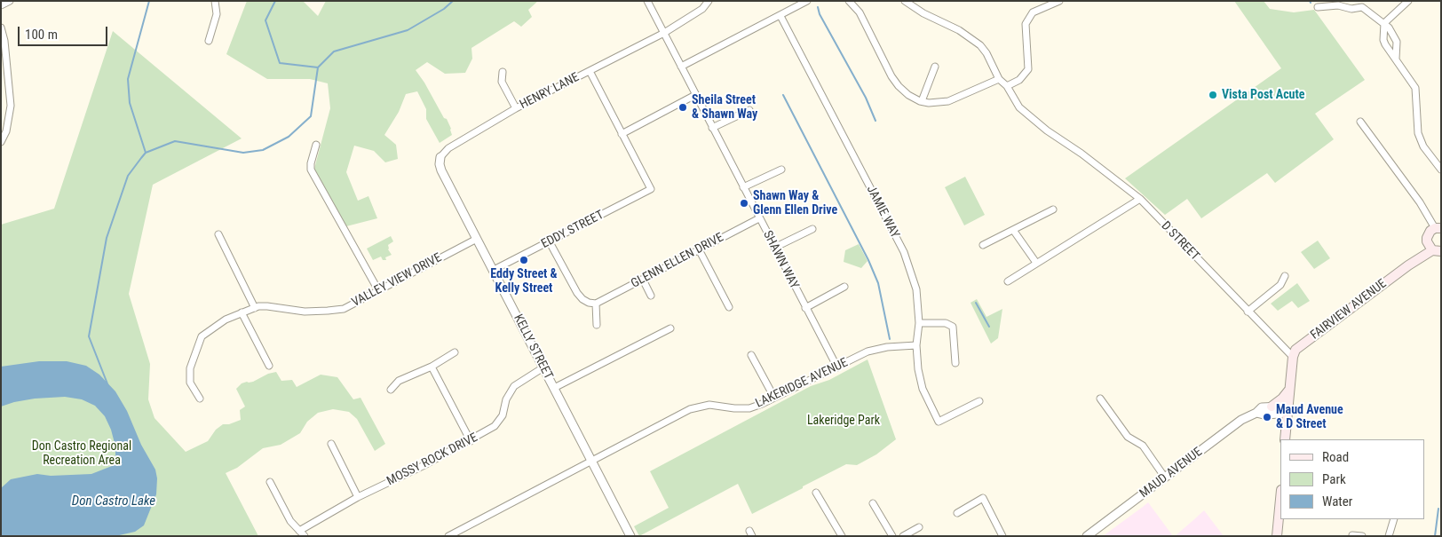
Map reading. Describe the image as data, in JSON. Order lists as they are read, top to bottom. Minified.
{"streets":{"main road":["FAIRVIEW AVENUE"],"street":["HENRY LANE","JAMIE WAY","EDDY STREET","D STREET","SHAWN WAY","GLENN ELLEN DRIVE","VALLEY VIEW DRIVE","KELLY STREET","LAKERIDGE AVENUE","MOSSY ROCK DRIVE","MAUD AVENUE"]},"crossings":[["HENRY LANE","SHAWN WAY"],["HENRY LANE","KELLY STREET"],["JAMIE WAY","LAKERIDGE AVENUE"],["EDDY STREET","KELLY STREET"],["D STREET","FAIRVIEW AVENUE"],["SHAWN WAY","GLENN ELLEN DRIVE"],["SHAWN WAY","LAKERIDGE AVENUE"],["VALLEY VIEW DRIVE","KELLY STREET"],["KELLY STREET","LAKERIDGE AVENUE"],["KELLY STREET","MOSSY ROCK DRIVE"]],"water":["Don Castro Lake"],"parks":["Lakeridge Park","Don Castro Regional Recreation Area"],"places":["Vista Post Acute","Sheila Street & Shawn Way","Shawn Way & Glenn Ellen Drive","Eddy Street & Kelly Street","Maud Avenue & D Street"],"legend":["Road","Park","Water"],"scale_bar":"100 m"}
